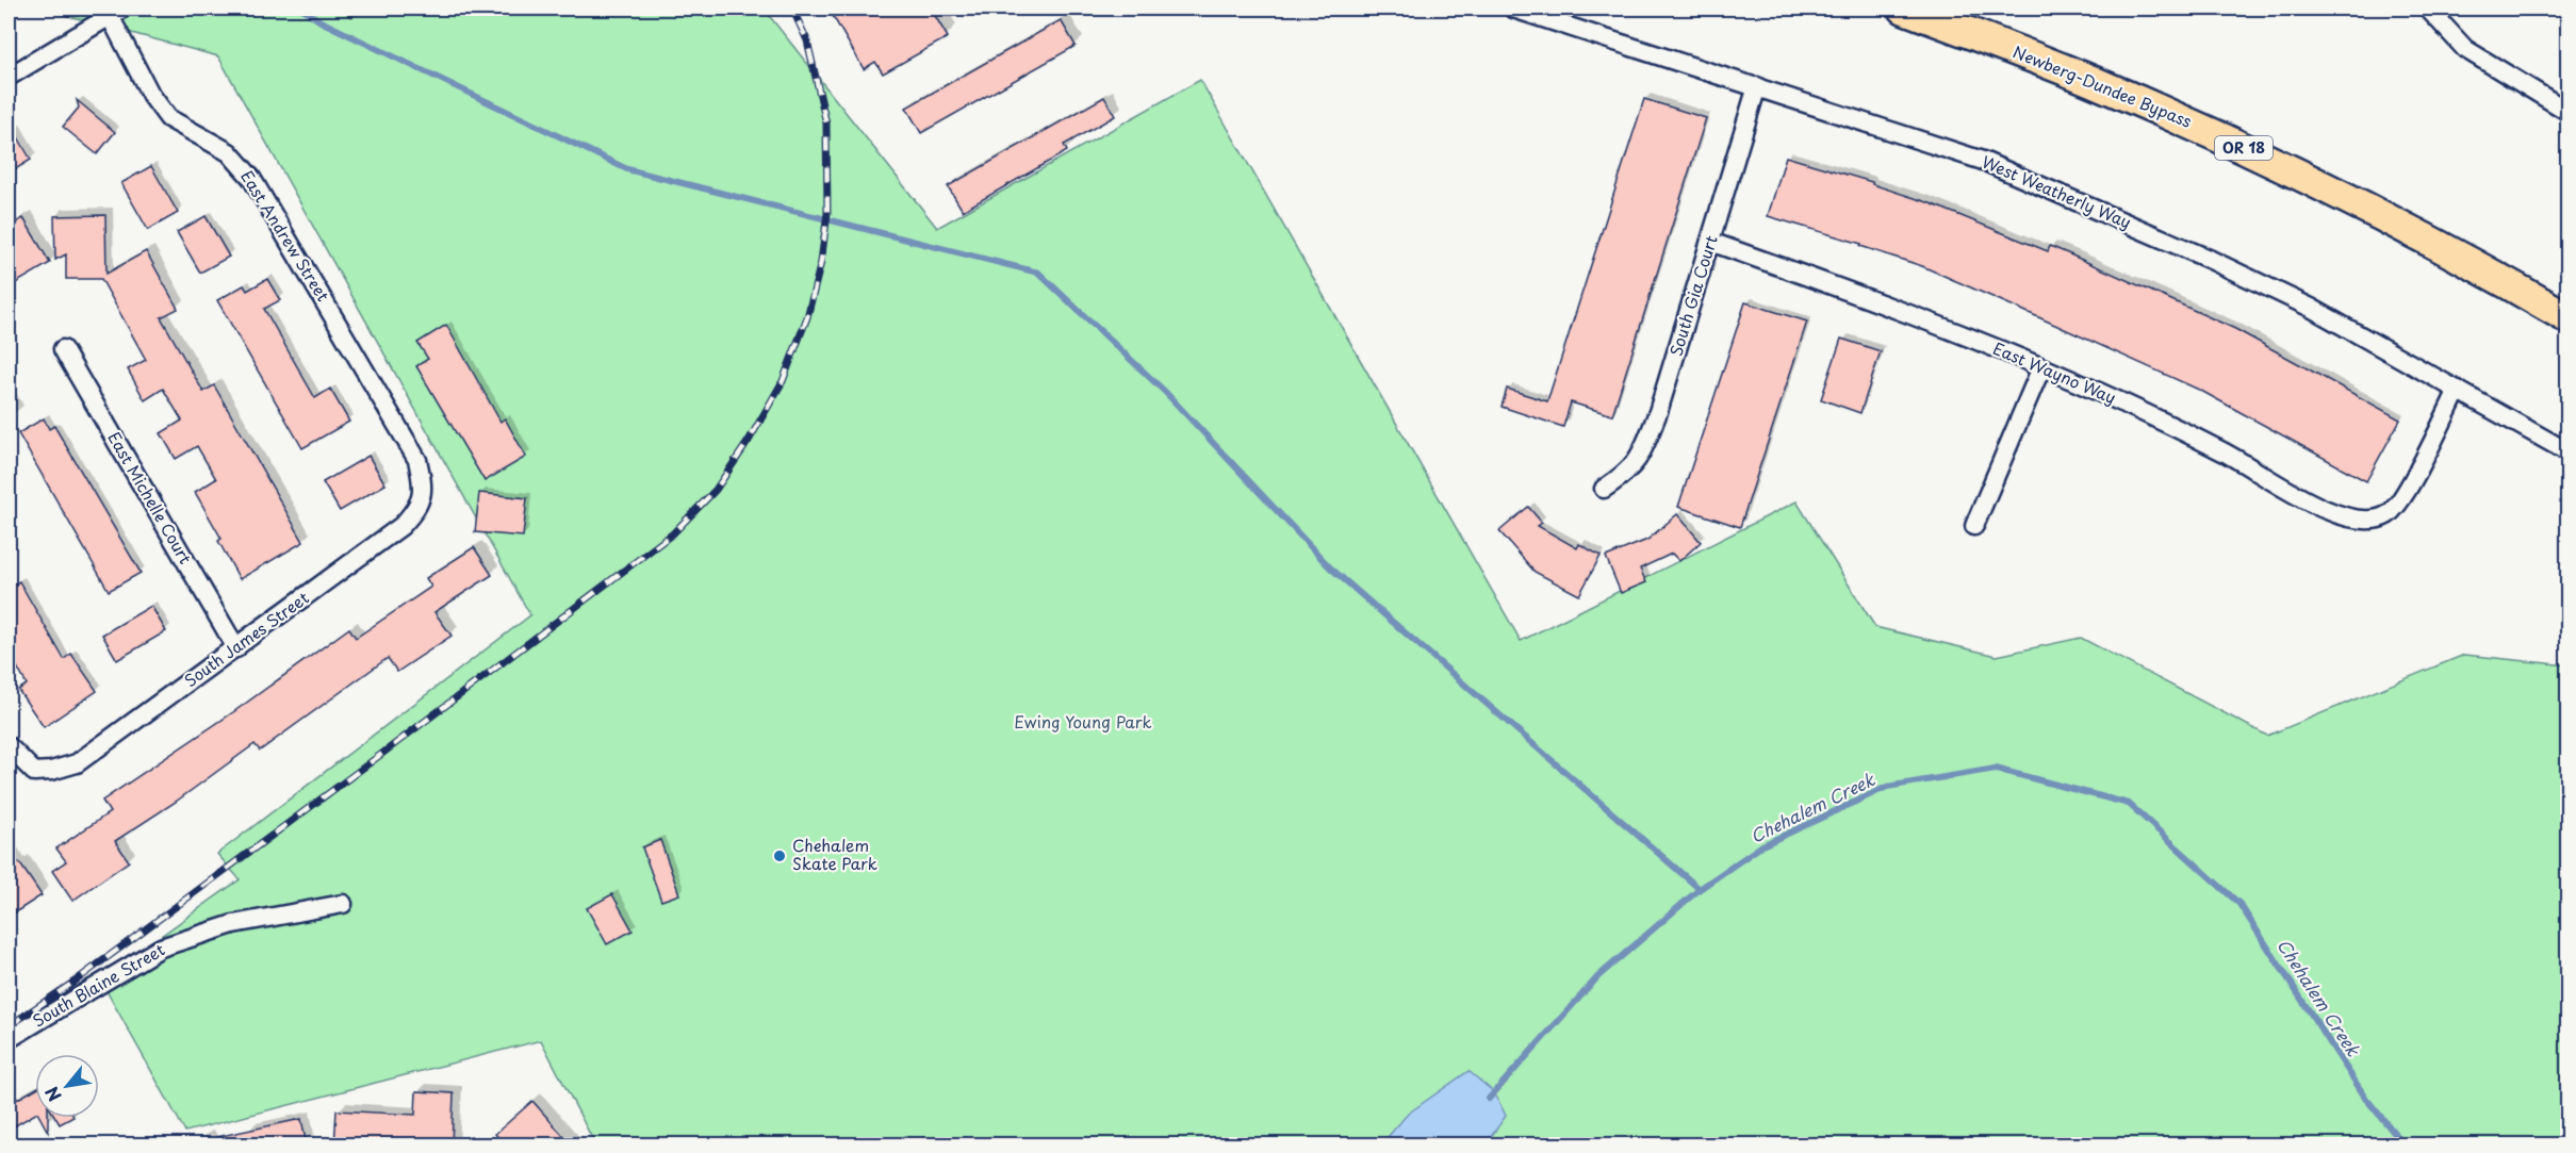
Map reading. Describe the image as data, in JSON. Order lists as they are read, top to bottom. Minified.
{"streets":{"highway":["Newberg-Dundee Bypass","OR 18"],"street":["West Weatherly Way","East Andrew Street","South Gia Court","East Wayno Way","East Michelle Court","South James Street","South Blaine Street"]},"crossings":[["West Weatherly Way","South Gia Court"],["West Weatherly Way","East Wayno Way"],["East Andrew Street","South James Street"],["South Gia Court","East Wayno Way"],["East Michelle Court","South James Street"]],"water":["Chehalem Creek"],"parks":["Ewing Young Park"],"places":["Chehalem Skate Park"],"north":"bottom left"}
